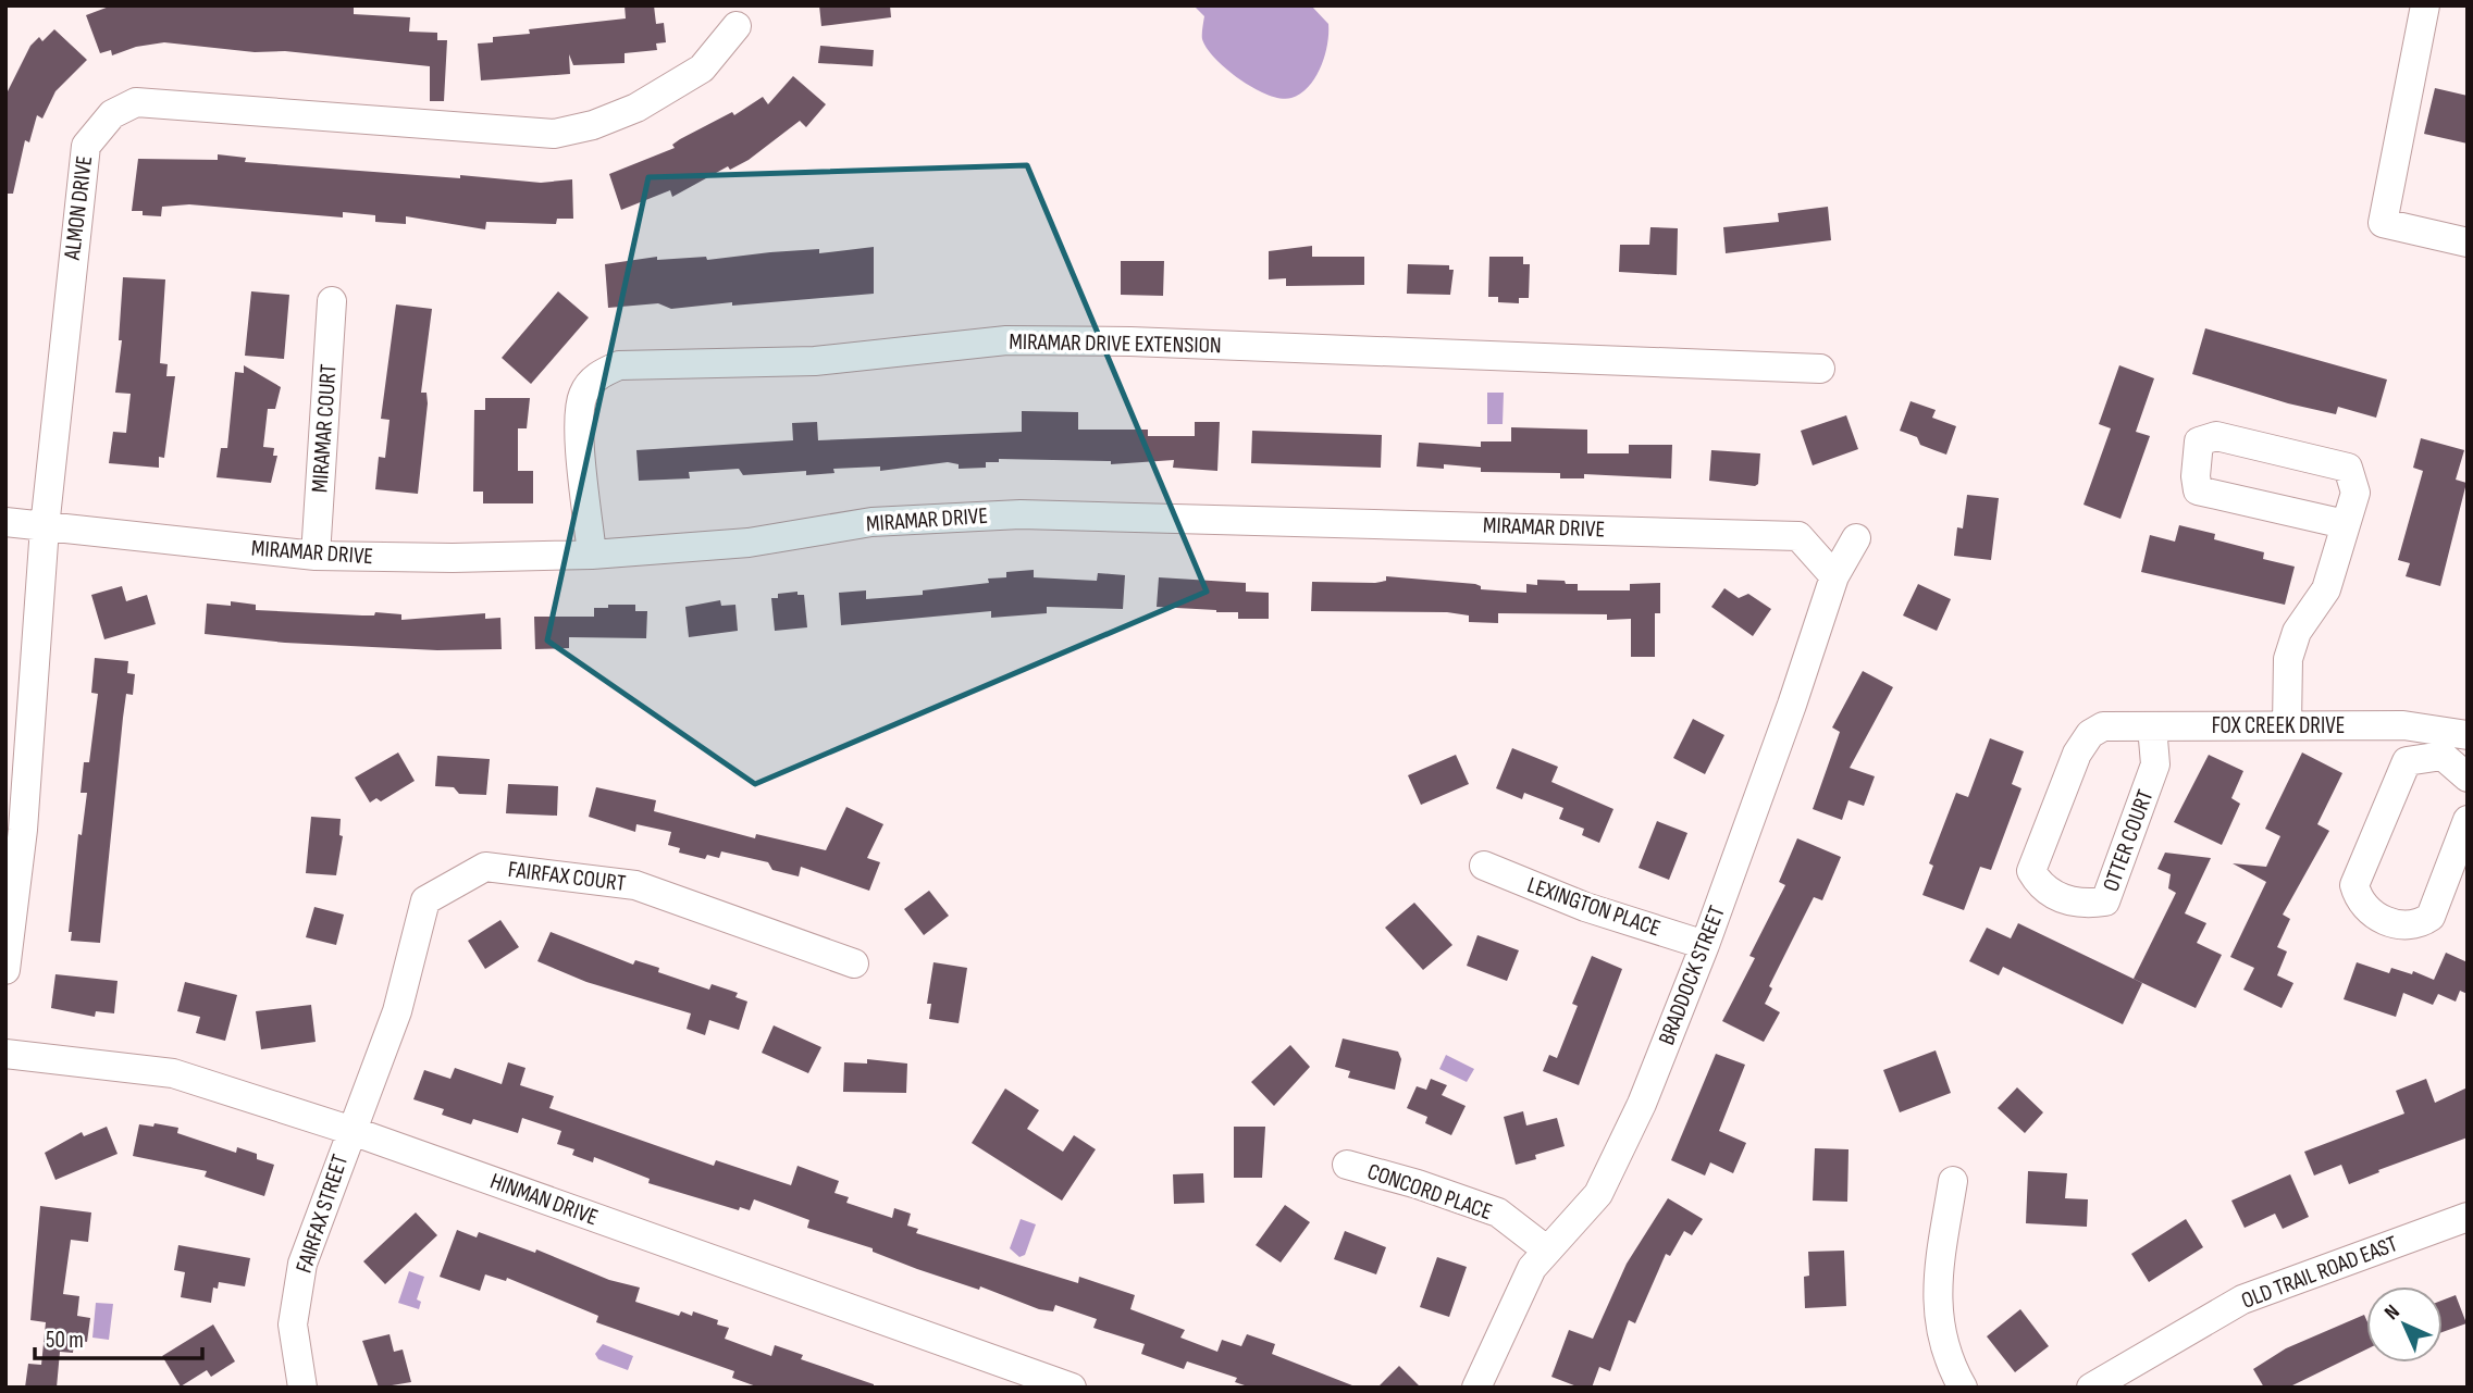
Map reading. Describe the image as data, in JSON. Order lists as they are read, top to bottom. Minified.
{"streets":{"street":["ALMON DRIVE","MIRAMAR DRIVE EXTENSION","MIRAMAR COURT","MIRAMAR DRIVE","FOX CREEK DRIVE","OTTER COURT","FAIRFAX COURT","LEXINGTON PLACE","BRADDOCK STREET","CONCORD PLACE","HINMAN DRIVE","FAIRFAX STREET","OLD TRAIL ROAD EAST"]},"crossings":[["ALMON DRIVE","MIRAMAR DRIVE"],["MIRAMAR DRIVE EXTENSION","MIRAMAR DRIVE"],["MIRAMAR COURT","MIRAMAR DRIVE"],["MIRAMAR DRIVE","BRADDOCK STREET"],["FOX CREEK DRIVE","OTTER COURT"],["FAIRFAX COURT","HINMAN DRIVE"],["FAIRFAX COURT","FAIRFAX STREET"],["LEXINGTON PLACE","BRADDOCK STREET"],["BRADDOCK STREET","CONCORD PLACE"],["HINMAN DRIVE","FAIRFAX STREET"]],"scale_bar":"50 m","north":"top left"}
